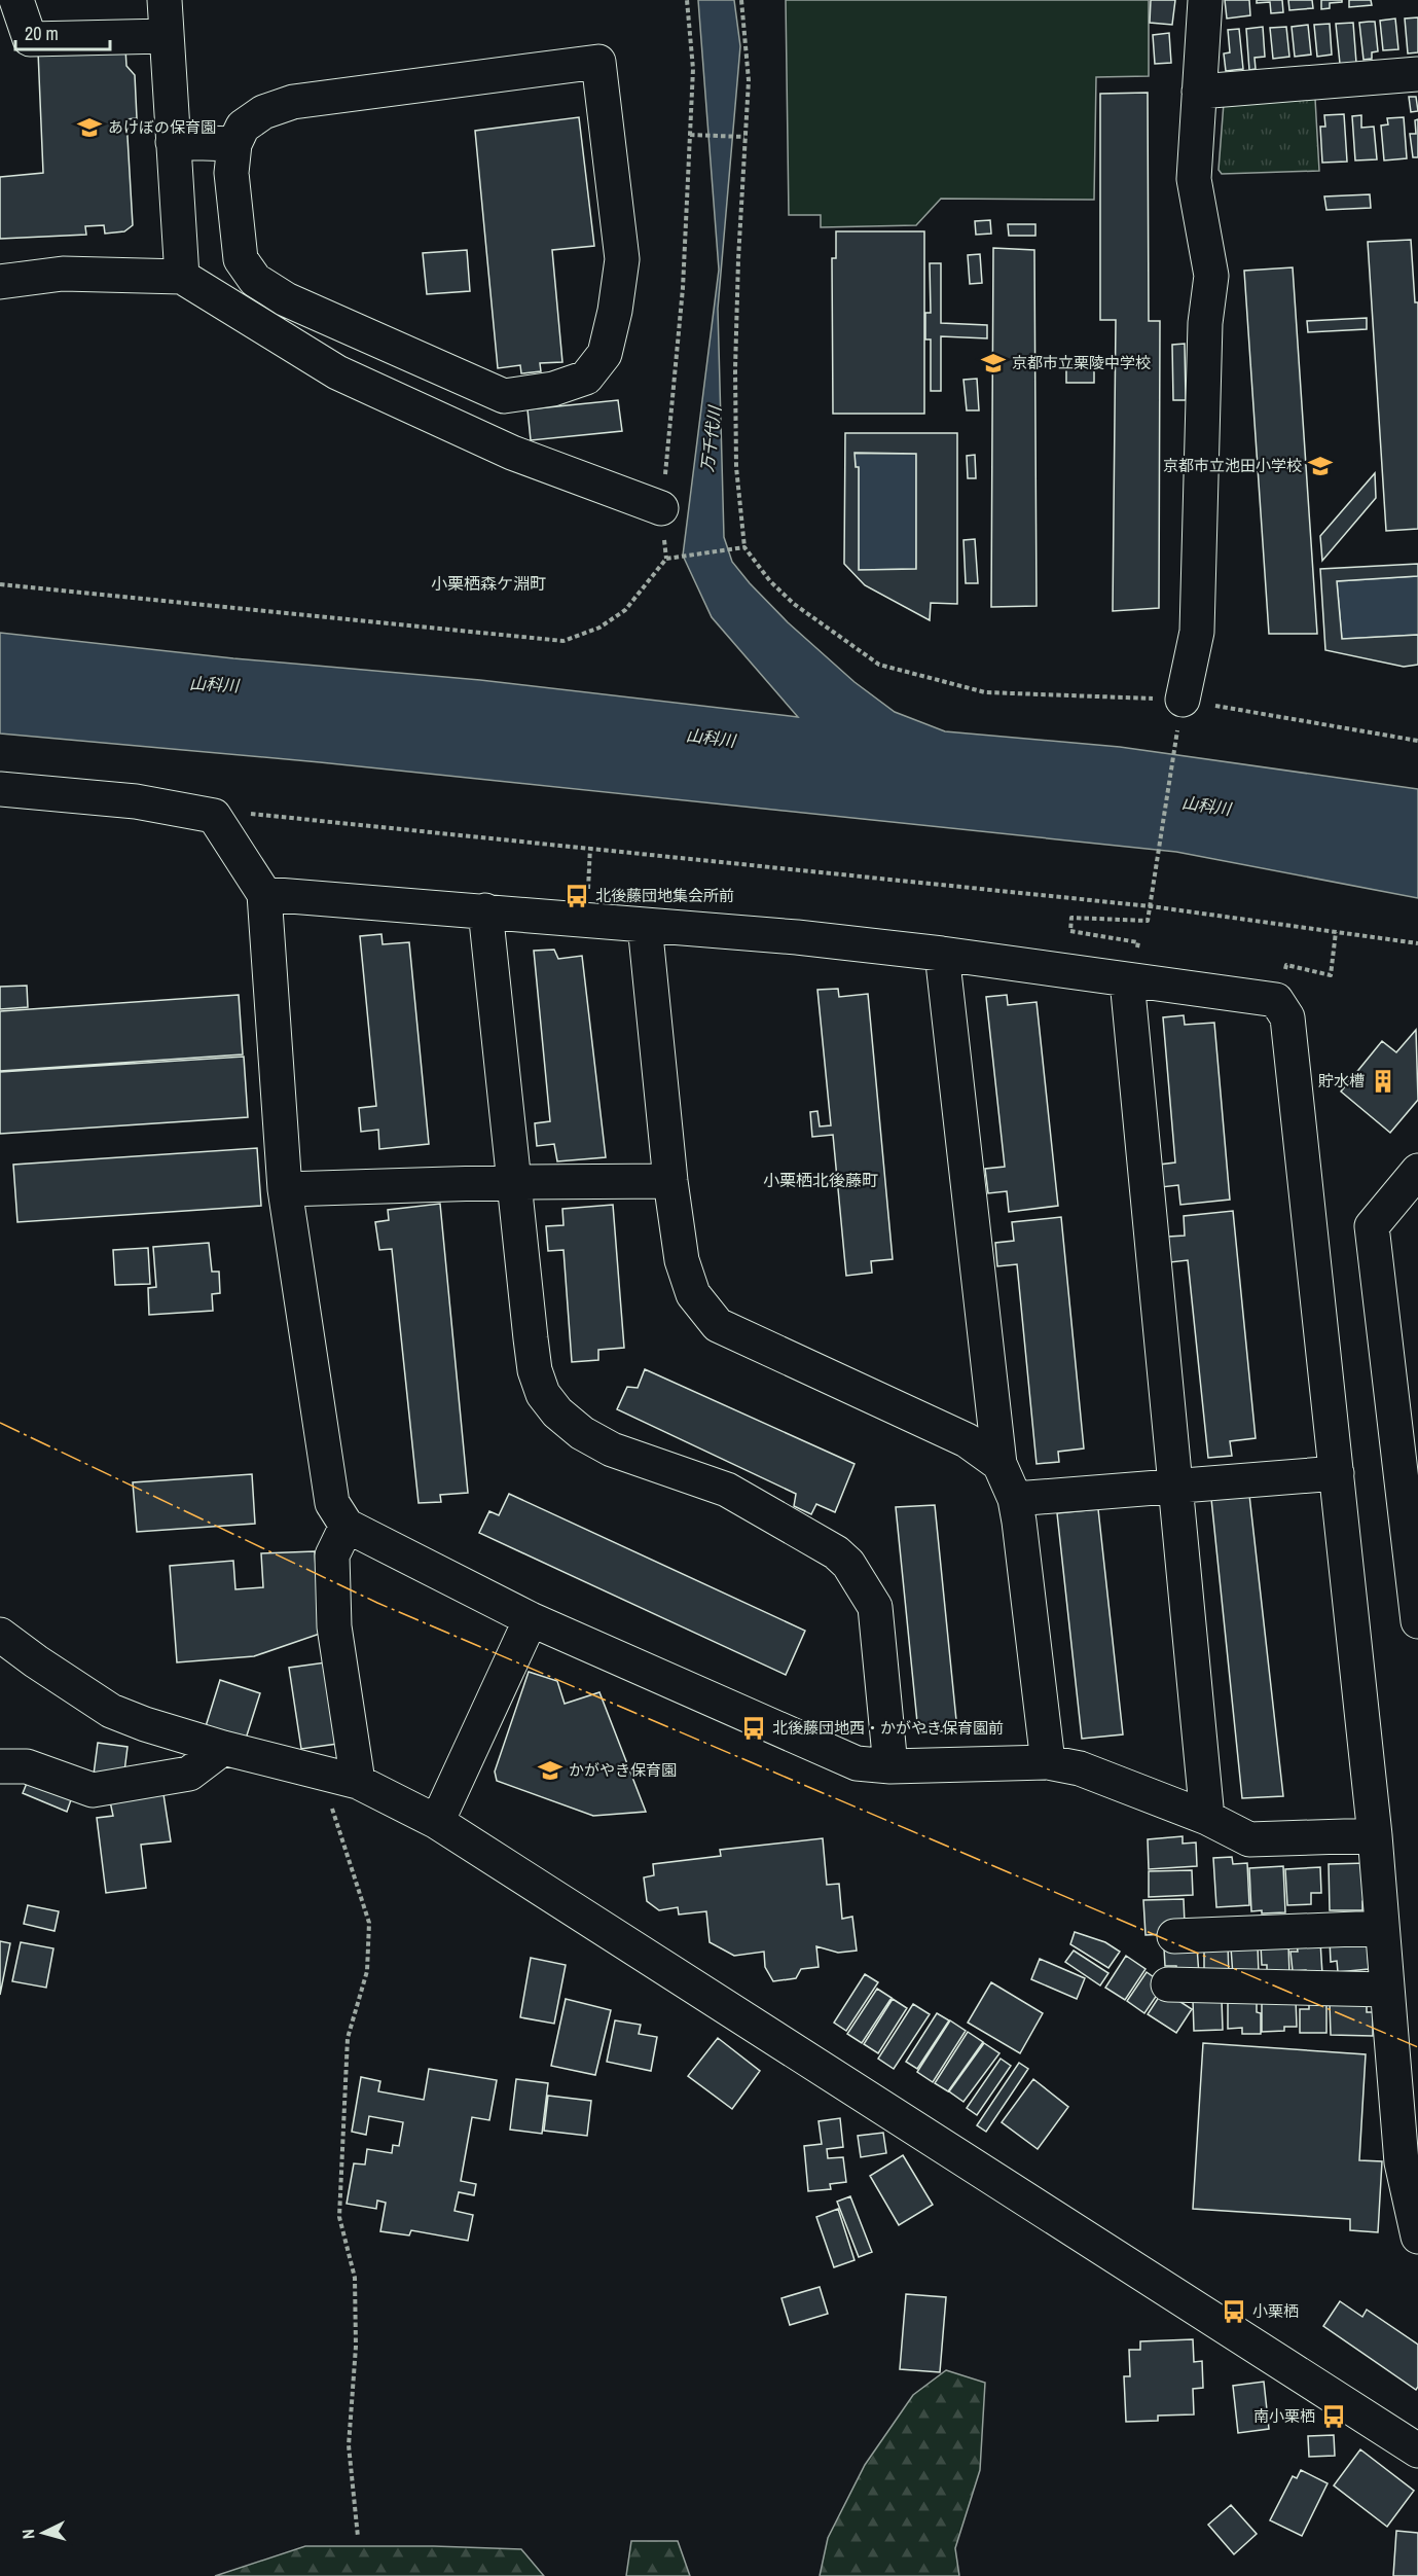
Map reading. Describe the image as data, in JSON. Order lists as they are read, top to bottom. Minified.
{"districts":["小栗栖森ケ淵町","小栗栖北後藤町"],"water":["万千代川","山科川"],"places":{"school or university":["あけぼの保育園","京都市立栗陵中学校","京都市立池田小学校","かがやき保育園"],"bus stop":["北後藤団地集会所前","北後藤団地西・かがやき保育園前","小栗栖","南小栗栖"],"building":["貯水槽"]},"scale_bar":"20 m","north":"left"}
